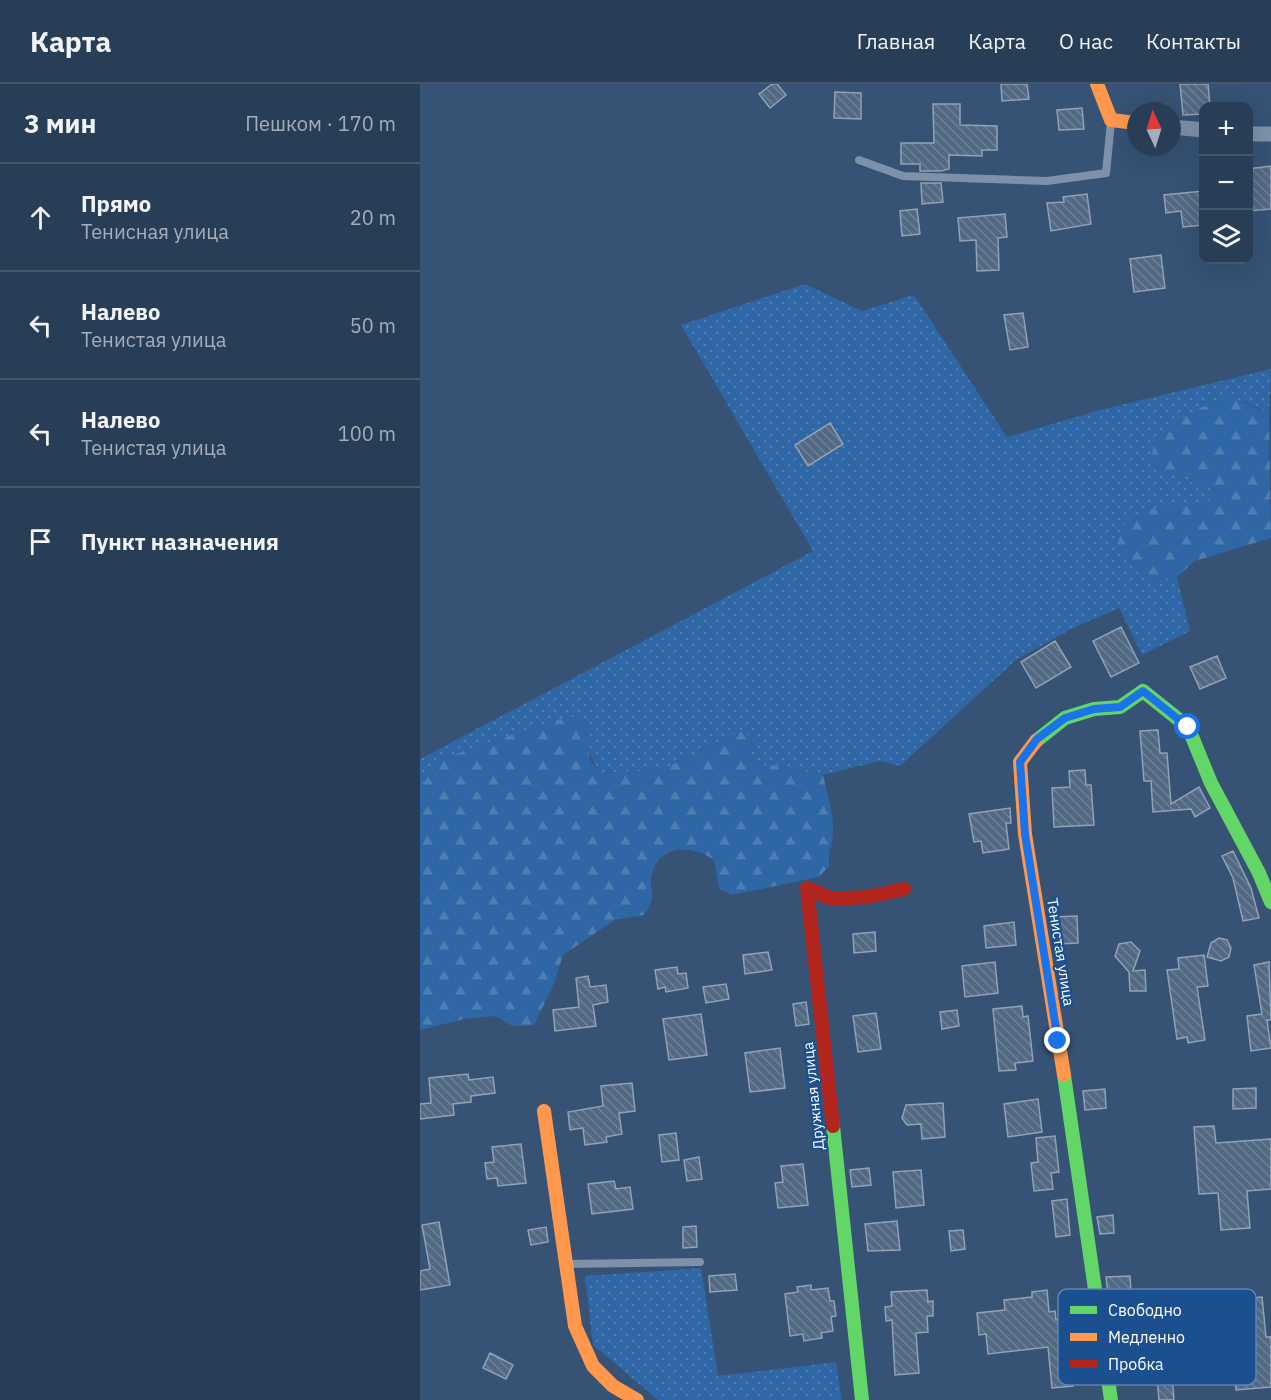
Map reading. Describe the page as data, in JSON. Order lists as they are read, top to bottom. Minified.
{"streets":{"street":["Тенистая улица","Дружная улица"]},"legend":["Свободно","Медленно","Пробка"],"north":"top","page":{"header":"Карта","nav":["Главная","Карта","О нас","Контакты"],"heading":["3 мин","Пешком · 170 m"],"map_buttons":["+","−"],"list":[["Прямо","Тенисная улица","20 m"],["Налево","Тенистая улица","50 m"],["Налево","Тенистая улица","100 m"],"Пункт назначения"]}}
